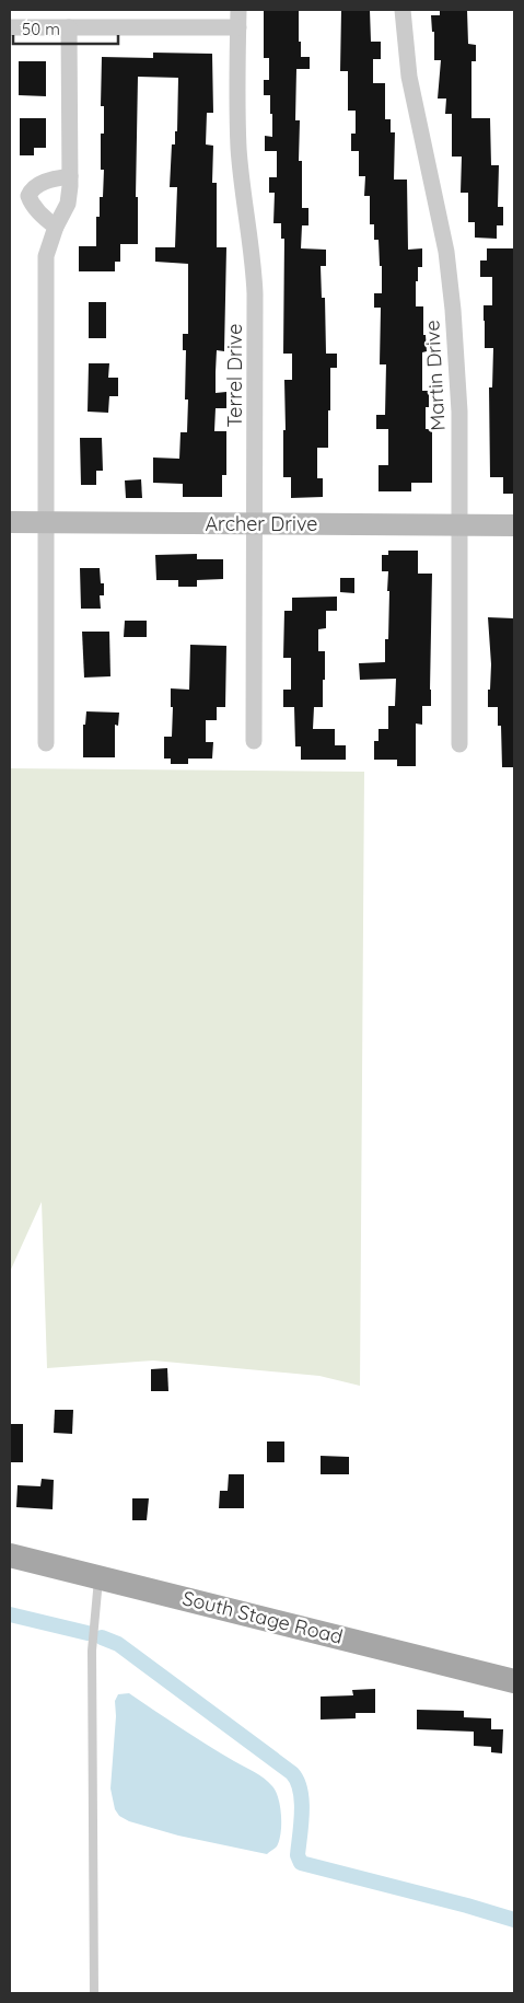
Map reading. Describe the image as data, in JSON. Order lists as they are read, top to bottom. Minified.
{"streets":{"main road":["South Stage Road"],"street":["Terrel Drive","Martin Drive","Archer Drive"]},"crossings":[["Terrel Drive","Archer Drive"],["Martin Drive","Archer Drive"]],"scale_bar":"50 m"}
